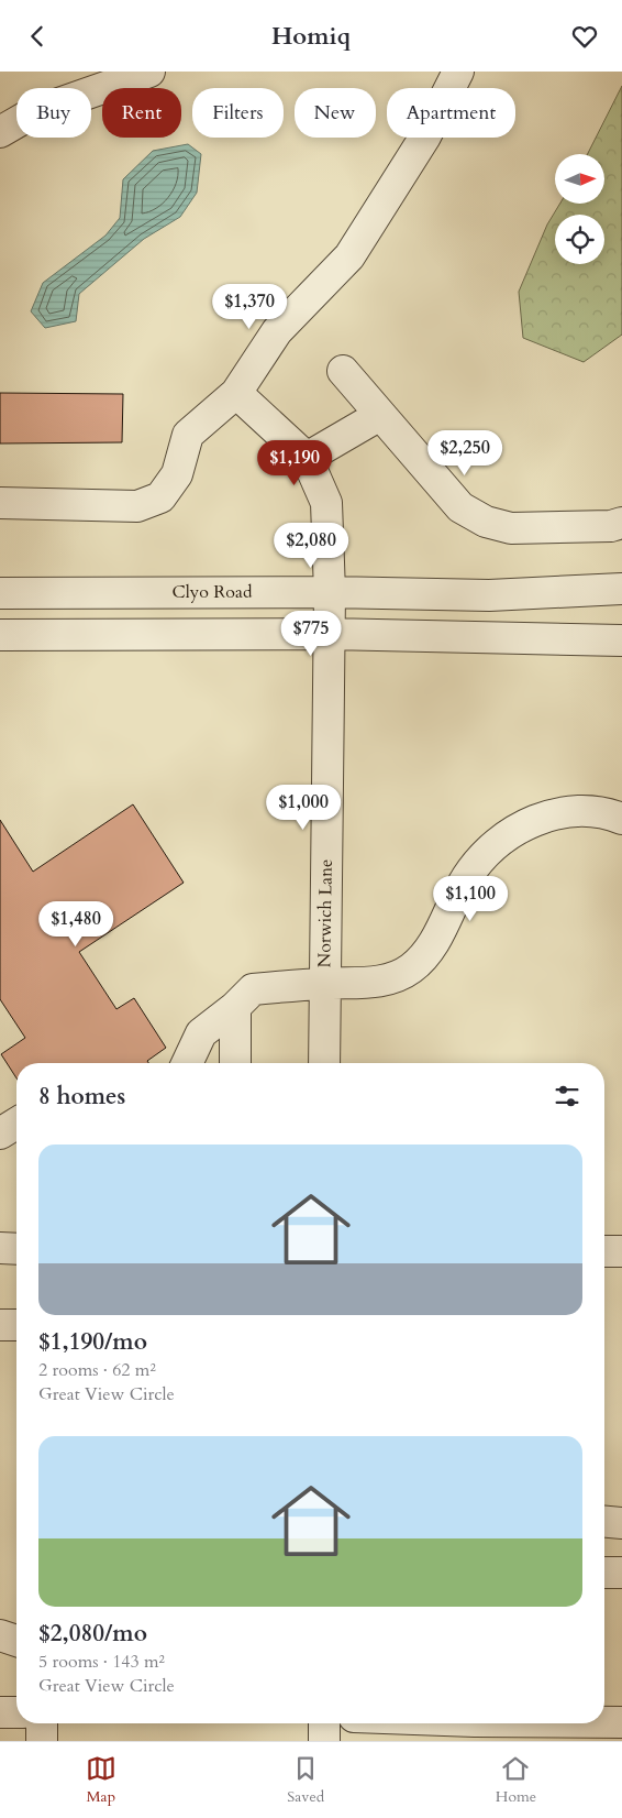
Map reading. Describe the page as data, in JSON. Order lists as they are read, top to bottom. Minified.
{"streets":{"street":["Clyo Road","Norwich Lane"]},"crossings":[["Clyo Road","Norwich Lane"]],"north":"right","page":{"header":"Homiq","chip":["Buy","Rent","Filters","New","Apartment"],"price":["$1,370","$2,250","$1,190","$2,080","$775","$1,000","$1,100","$1,480"],"heading":"8 homes","list":[{"name":"$1,190/mo","note":"2 rooms · 62 m² · Great View Circle"},{"name":"$2,080/mo","note":"5 rooms · 143 m² · Great View Circle"}],"tabs":["Map","Saved","Home"]}}
